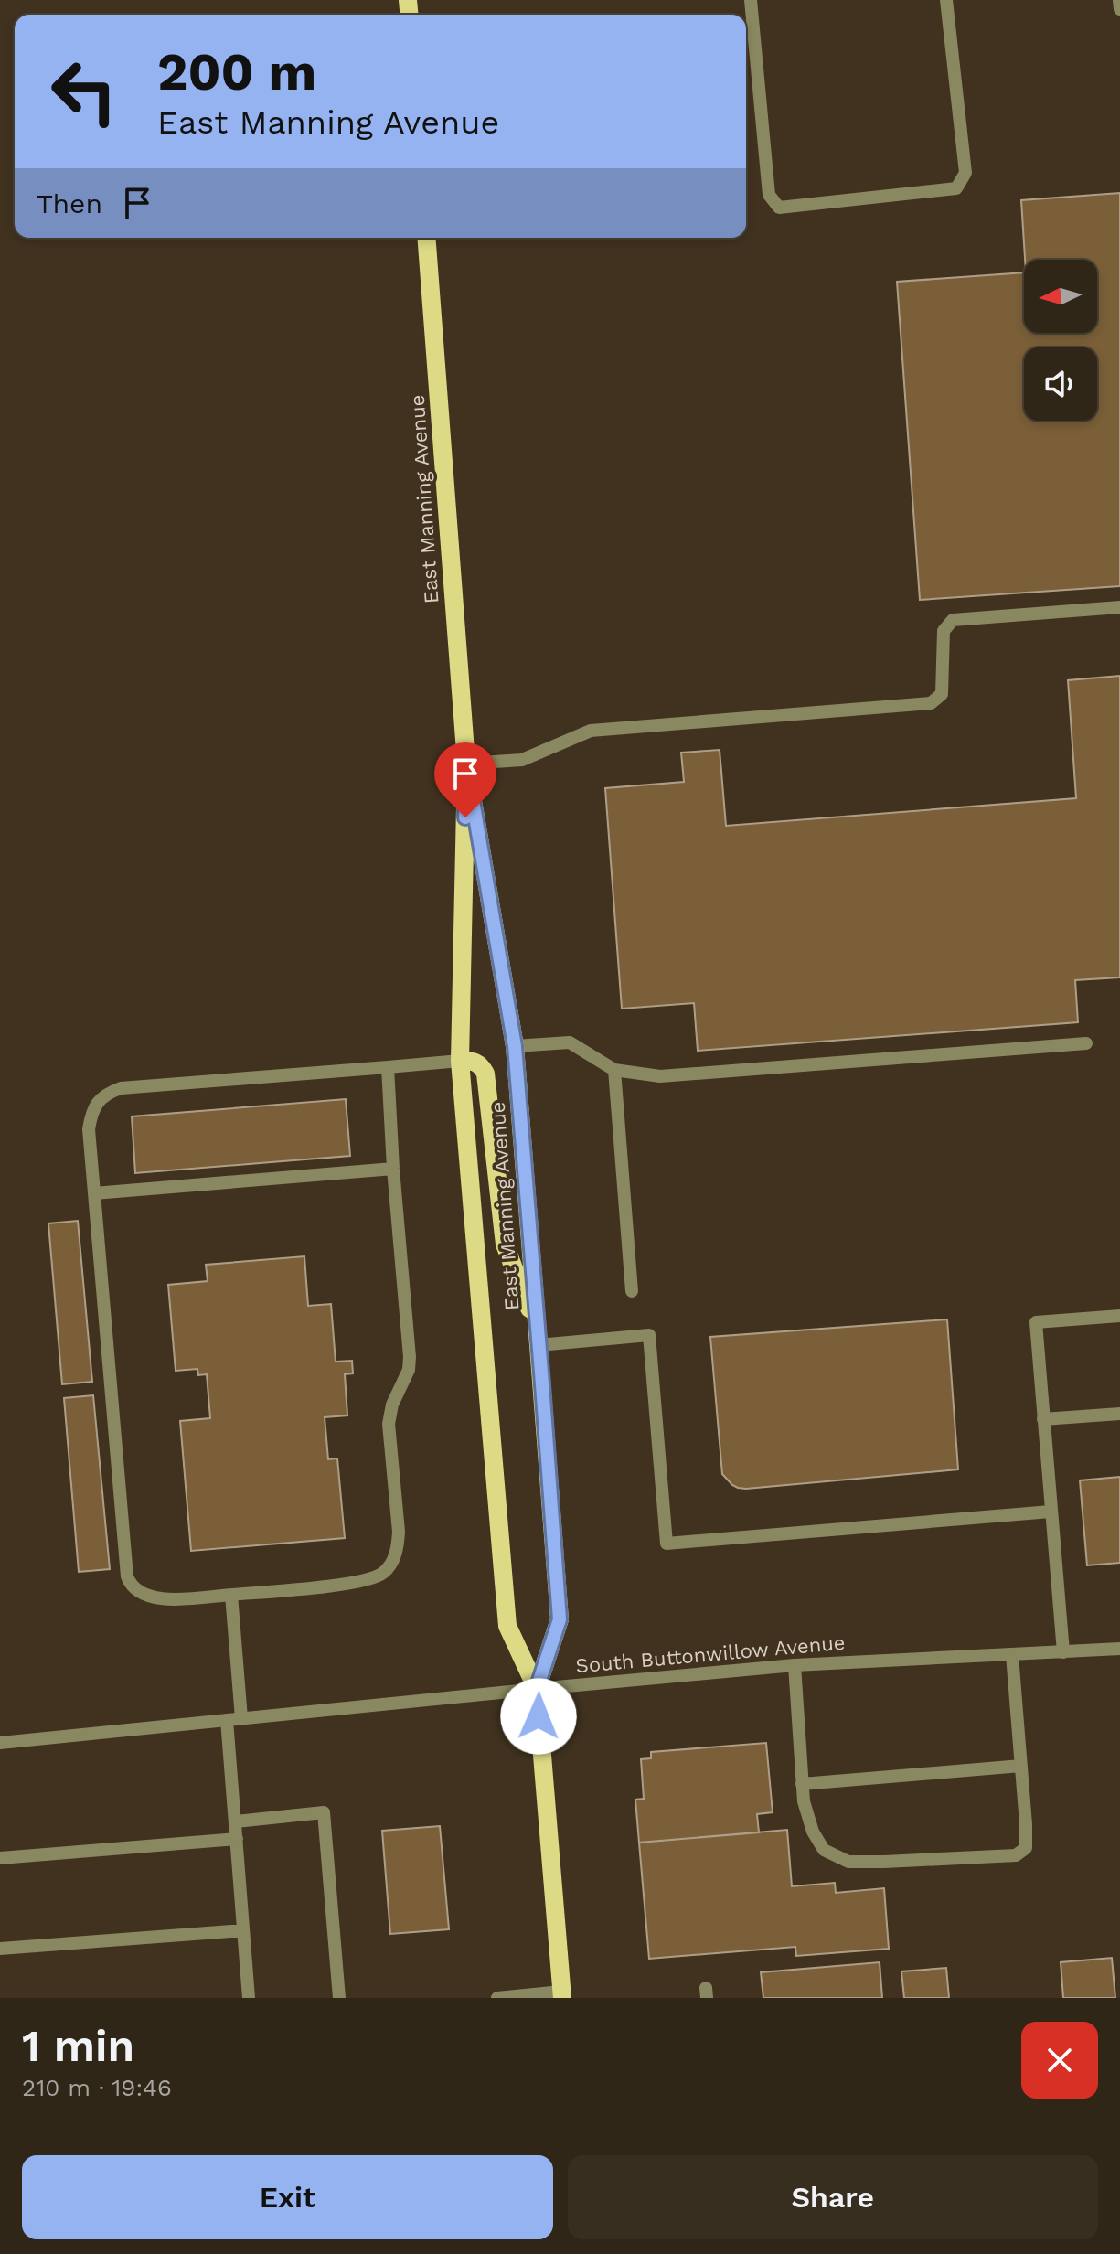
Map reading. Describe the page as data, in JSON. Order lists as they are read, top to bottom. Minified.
{"streets":{"main road":["East Manning Avenue"],"street":["South Buttonwillow Avenue"]},"crossings":[["East Manning Avenue","South Buttonwillow Avenue"]],"north":"left","page":{"turn":["200 m","East Manning Avenue"],"then":"Then","heading":["1 min","210 m · 19:46"],"buttons":["Exit","Share"]}}
